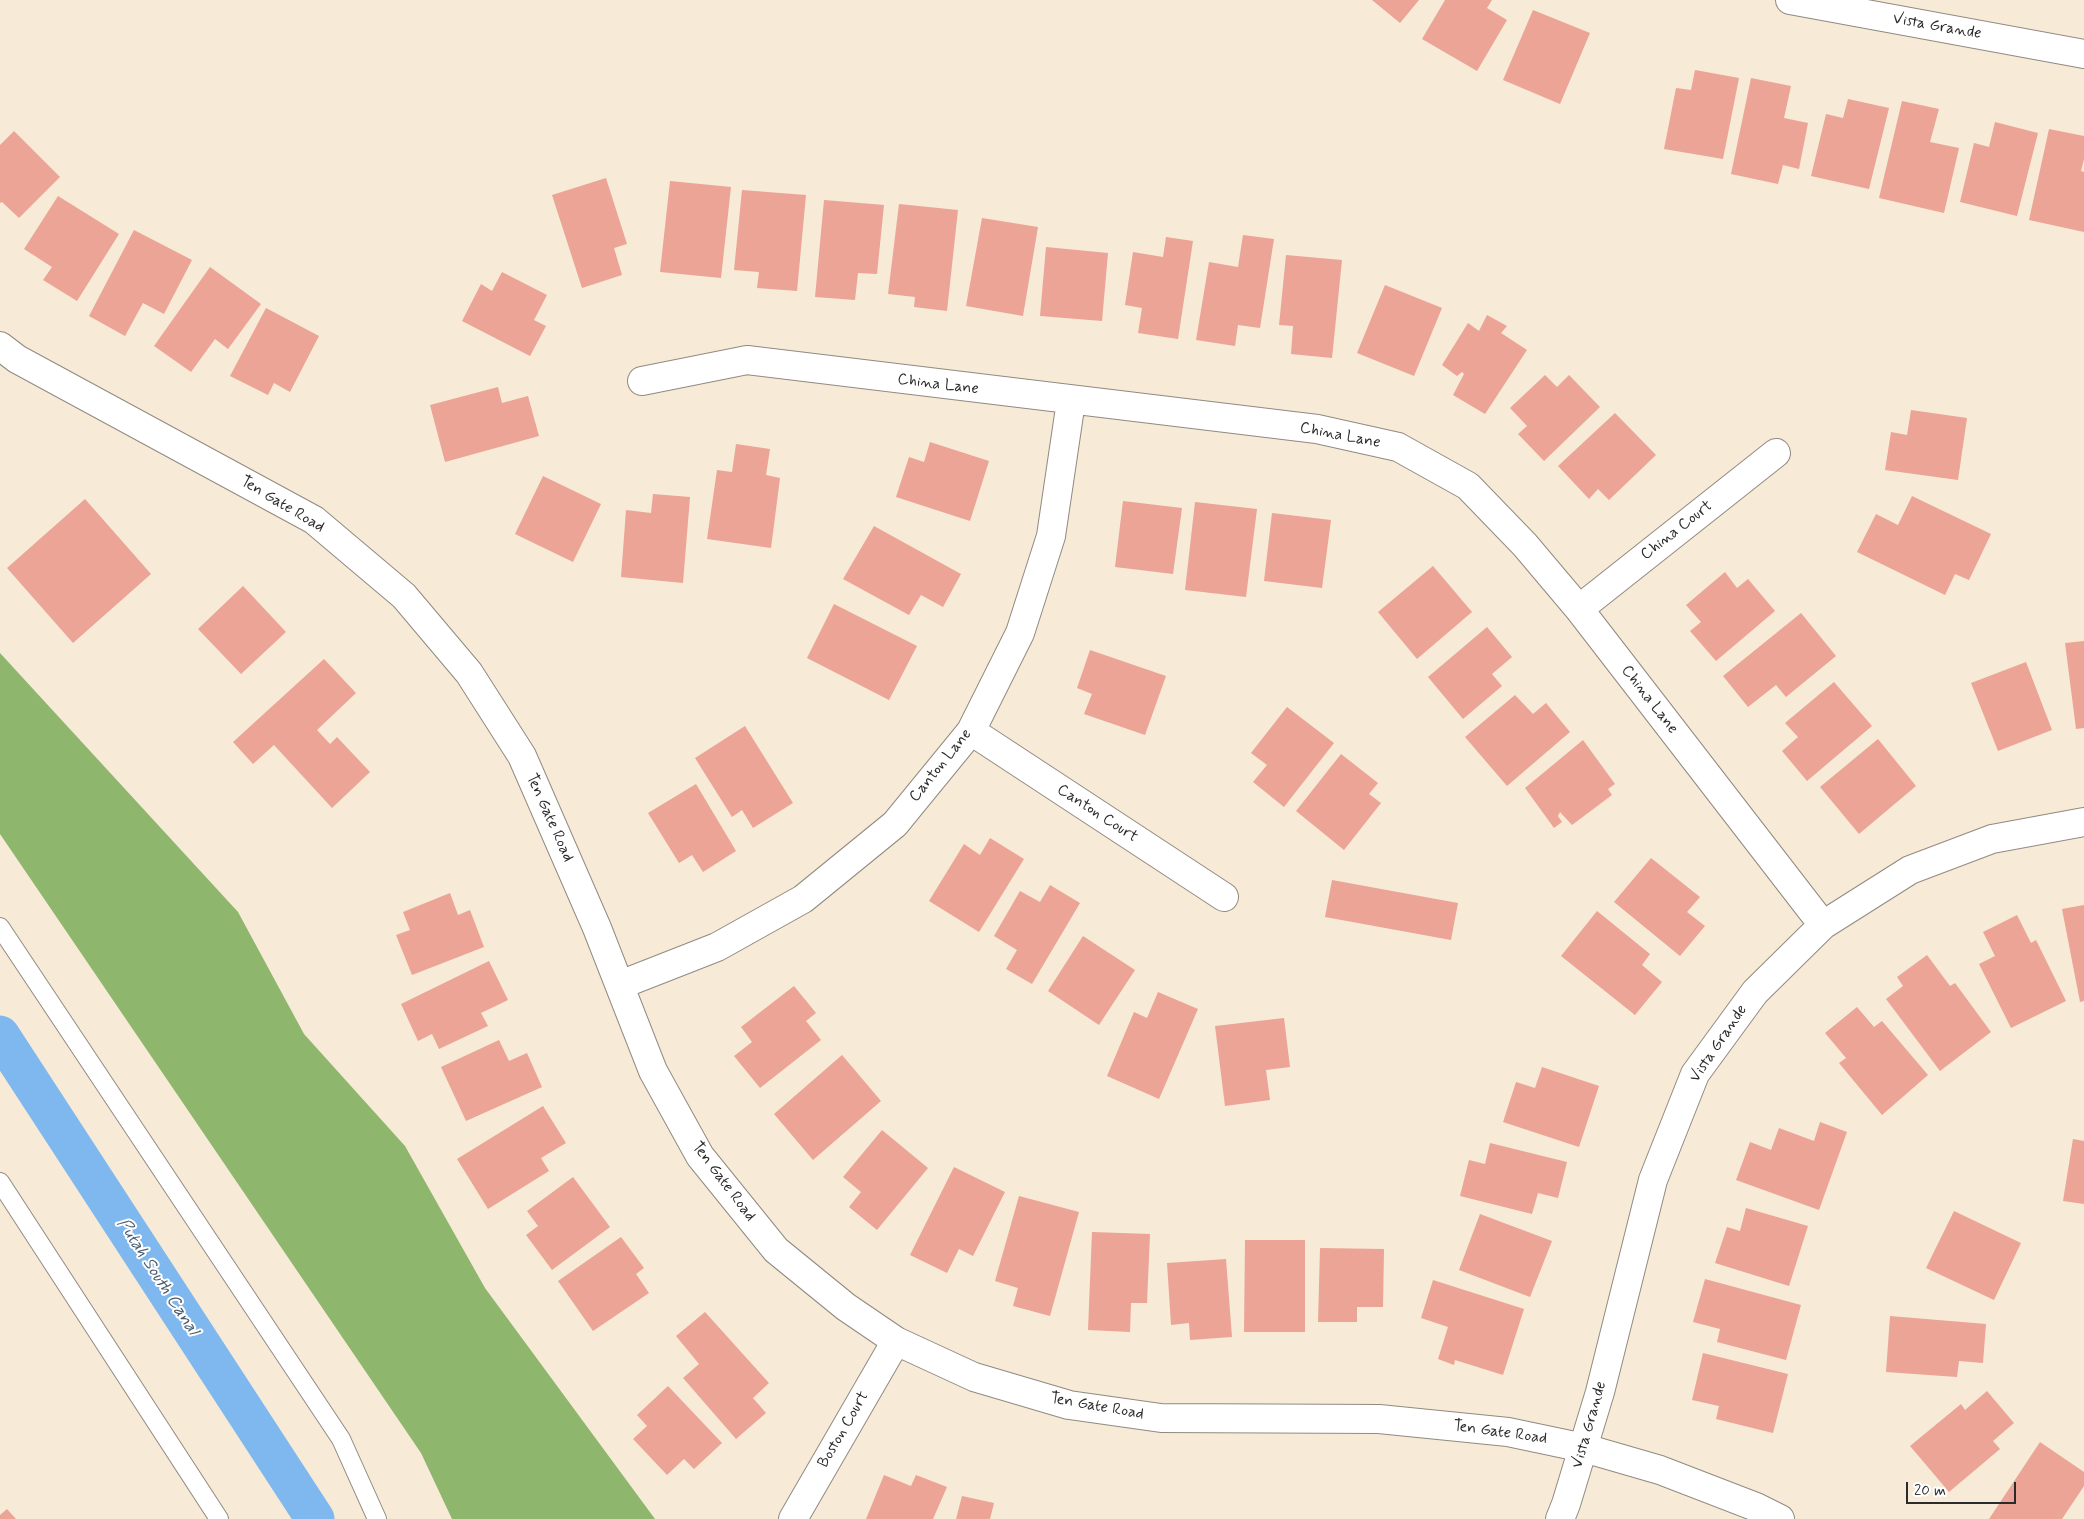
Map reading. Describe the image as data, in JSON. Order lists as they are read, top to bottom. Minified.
{"streets":{"street":["Vista Grande","China Lane","Ten Gate Road","China Court","Canton Lane","Canton Court","Boston Court"]},"crossings":[["Vista Grande","China Lane"],["Vista Grande","Ten Gate Road"],["China Lane","China Court"],["China Lane","Canton Lane"],["Ten Gate Road","Canton Lane"],["Ten Gate Road","Boston Court"],["Canton Lane","Canton Court"]],"water":["Putah South Canal"],"scale_bar":"20 m"}
